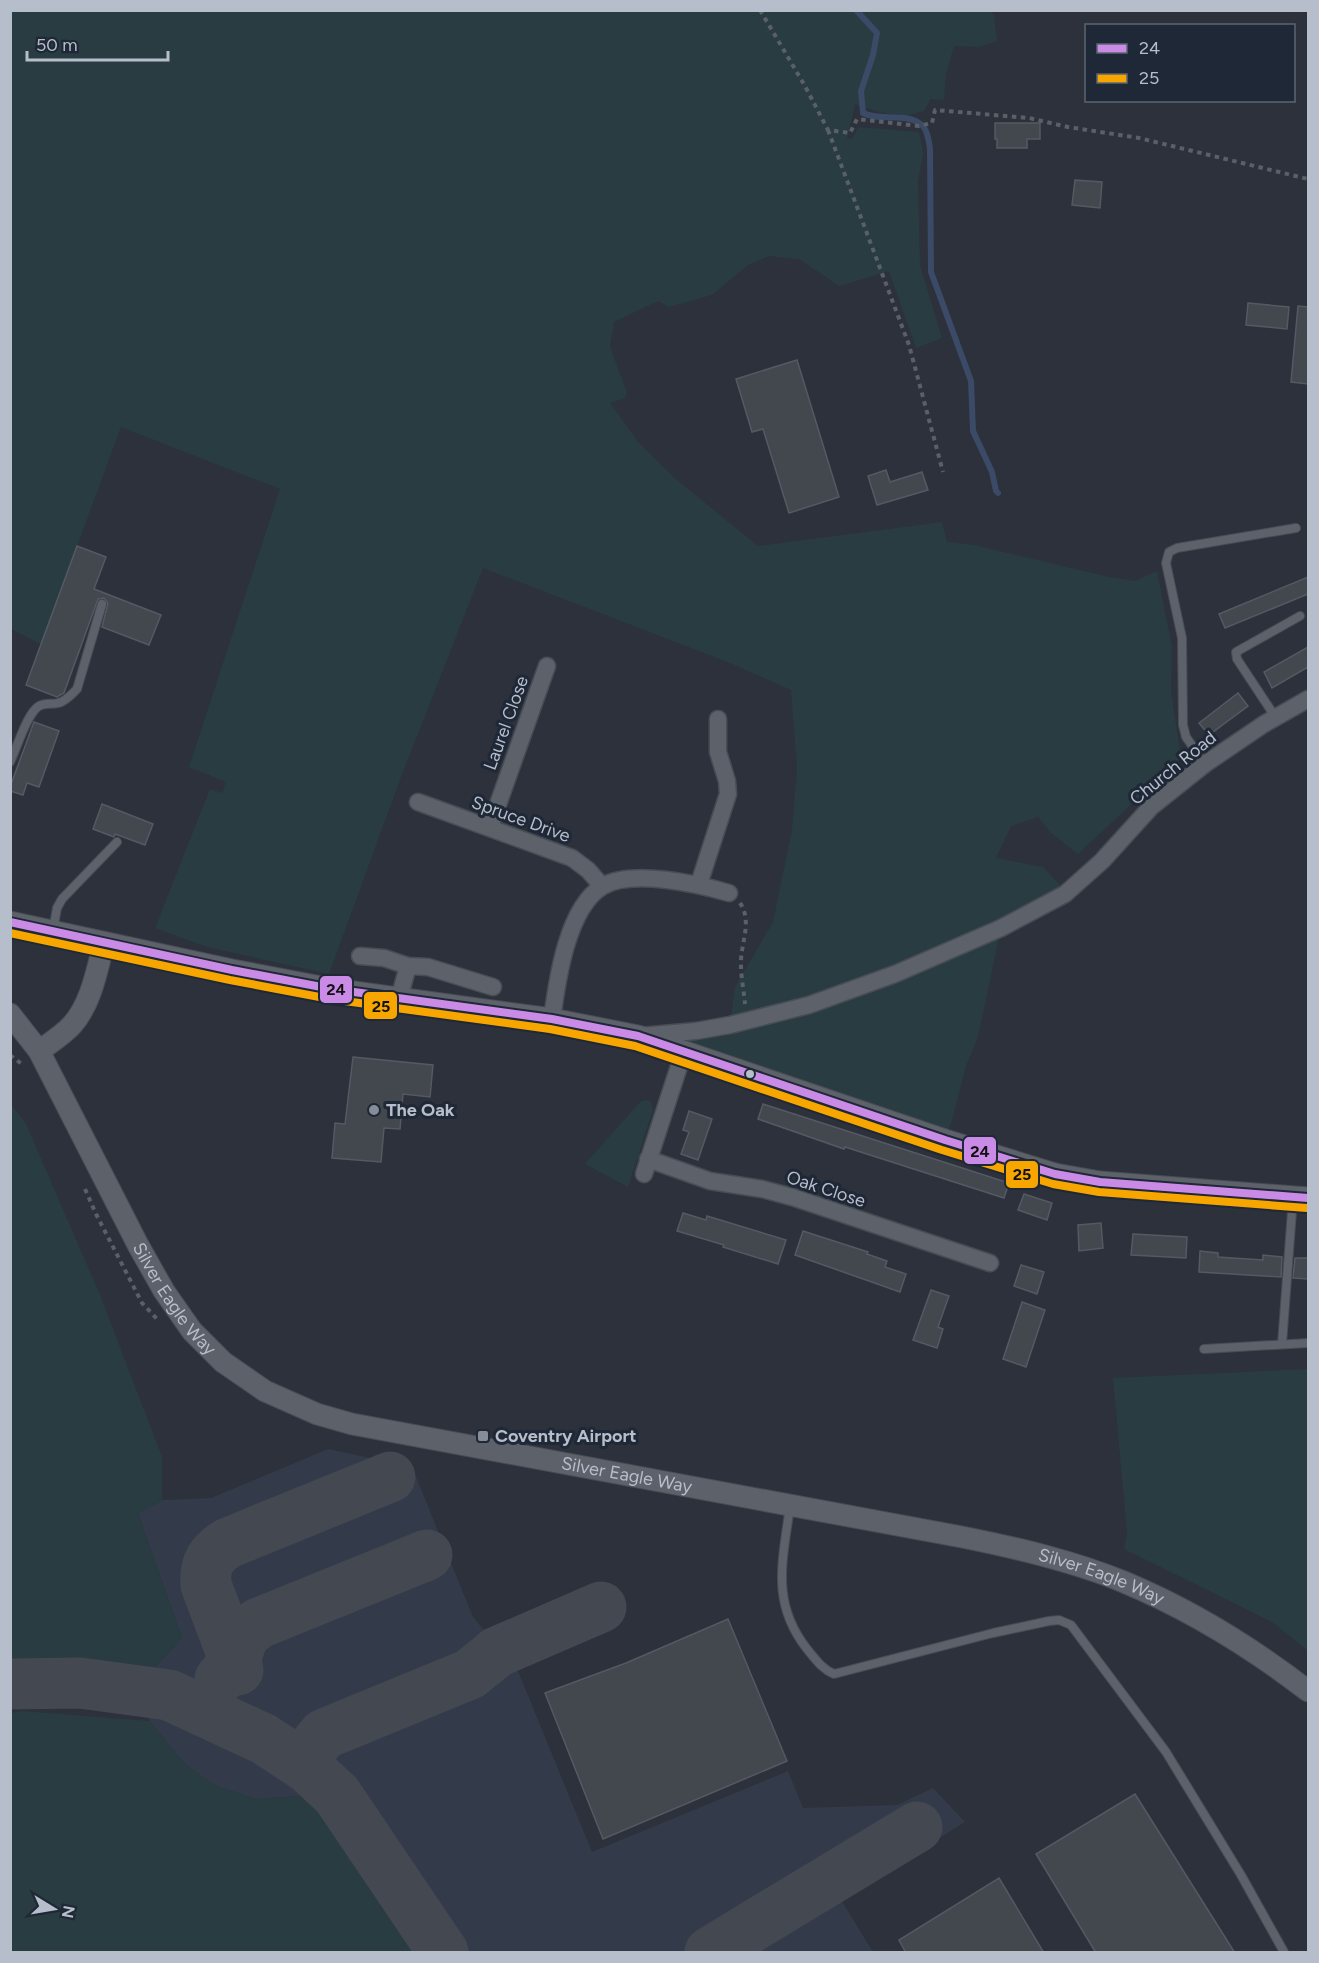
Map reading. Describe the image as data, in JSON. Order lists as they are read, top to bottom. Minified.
{"streets":{"street":["Laurel Close","Church Road","Spruce Drive","Oak Close","Silver Eagle Way"]},"crossings":[["Laurel Close","Spruce Drive"],["Church Road","Spruce Drive"]],"places":{"other":["The Oak"],"transit":["Coventry Airport"]},"lines":["transit line 24","transit line 25"],"legend":["24","25"],"scale_bar":"50 m","north":"right"}
